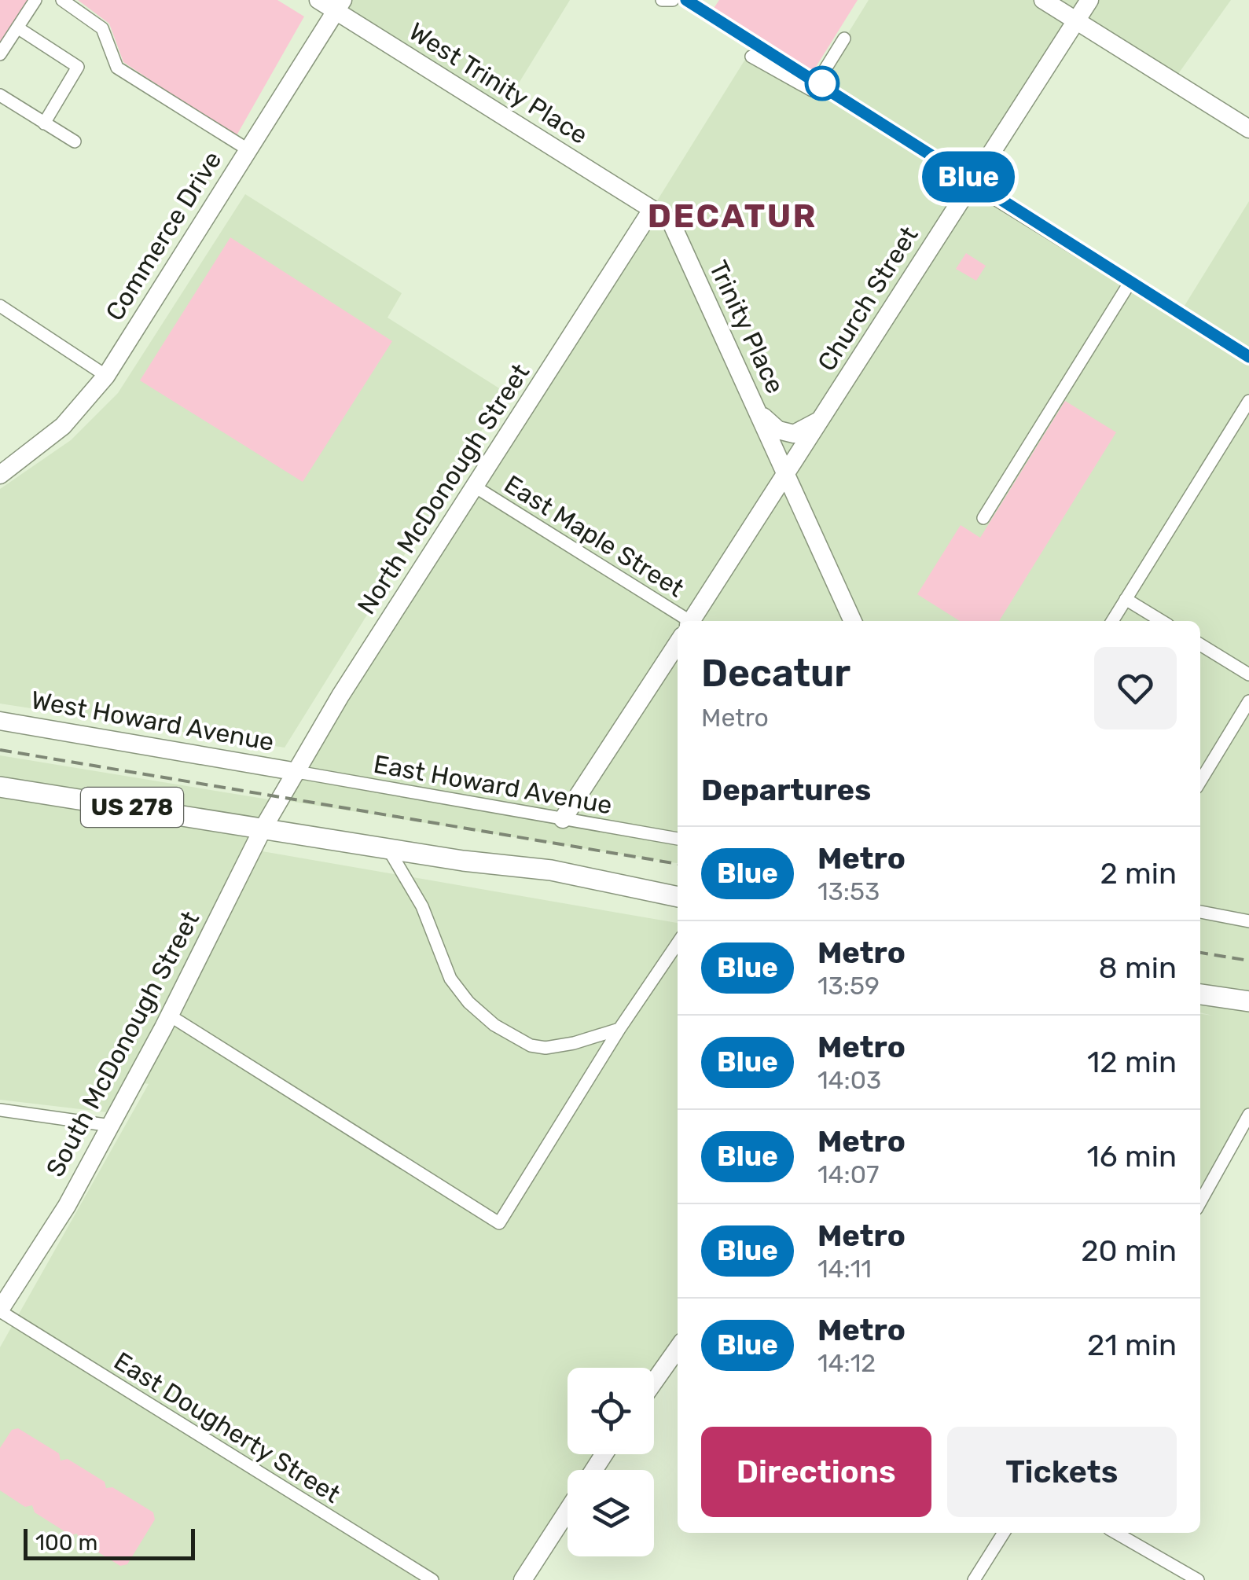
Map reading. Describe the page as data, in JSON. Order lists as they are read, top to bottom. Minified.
{"streets":{"main road":["US 278"],"street":["West Trinity Place","Commerce Drive","Church Street","Trinity Place","North McDonough Street","East Maple Street","West Howard Avenue","East Howard Avenue","South McDonough Street","East Dougherty Street"]},"crossings":[["West Trinity Place","Commerce Drive"],["West Trinity Place","Trinity Place"],["West Trinity Place","North McDonough Street"],["Church Street","Trinity Place"],["Church Street","East Howard Avenue"],["Trinity Place","North McDonough Street"],["North McDonough Street","East Maple Street"],["North McDonough Street","West Howard Avenue"],["North McDonough Street","East Howard Avenue"],["North McDonough Street","South McDonough Street"],["West Howard Avenue","East Howard Avenue"],["US 278","South McDonough Street"],["South McDonough Street","East Dougherty Street"]],"districts":["DECATUR"],"lines":["metro line Blue"],"scale_bar":"100 m","page":{"on_map":"Blue","heading":[["Decatur","Metro"],"Departures"],"list":[{"mark":"Blue","name":"Metro","note":"13:53","value":"2 min"},{"mark":"Blue","name":"Metro","note":"13:59","value":"8 min"},{"mark":"Blue","name":"Metro","note":"14:03","value":"12 min"},{"mark":"Blue","name":"Metro","note":"14:07","value":"16 min"},{"mark":"Blue","name":"Metro","note":"14:11","value":"20 min"},{"mark":"Blue","name":"Metro","note":"14:12","value":"21 min"}],"buttons":["Directions","Tickets"],"scale":"100 m"}}
